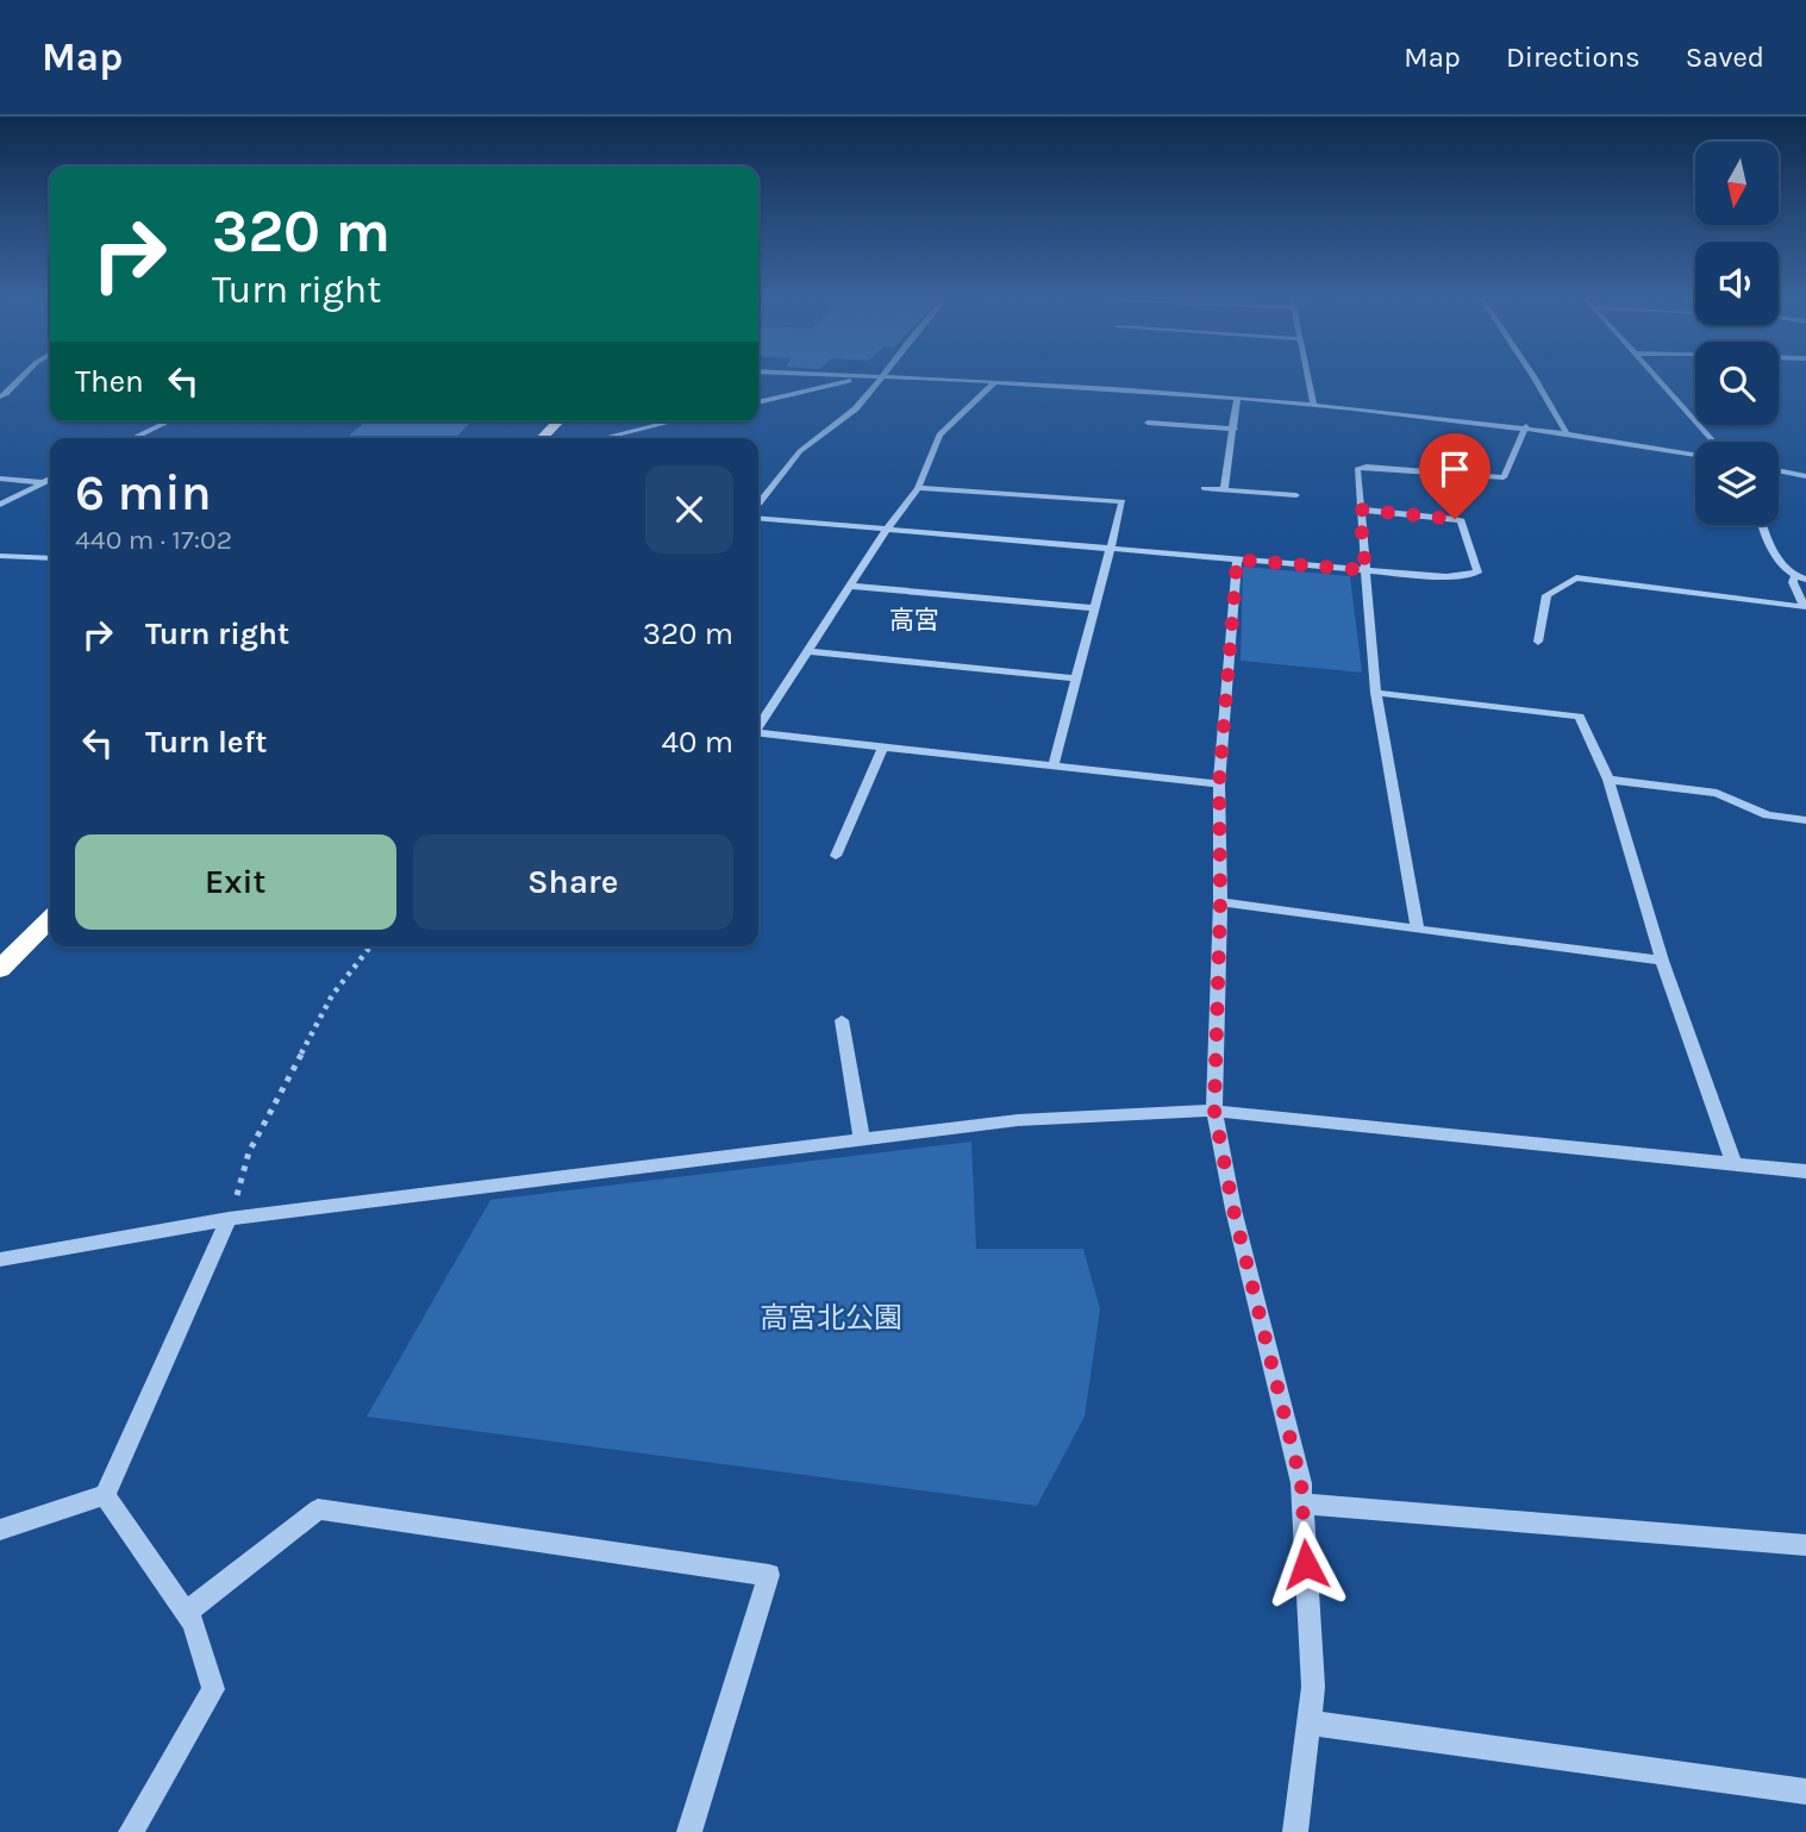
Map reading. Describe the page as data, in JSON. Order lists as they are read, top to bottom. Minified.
{"districts":["高宮"],"parks":["高宮北公園"],"north":"bottom","page":{"header":"Map","nav":["Map","Directions","Saved"],"turn":["320 m","Turn right"],"then":"Then","heading":["6 min","440 m · 17:02"],"list":[{"name":"Turn right","value":"320 m"},{"name":"Turn left","value":"40 m"}],"buttons":["Exit","Share"]}}
